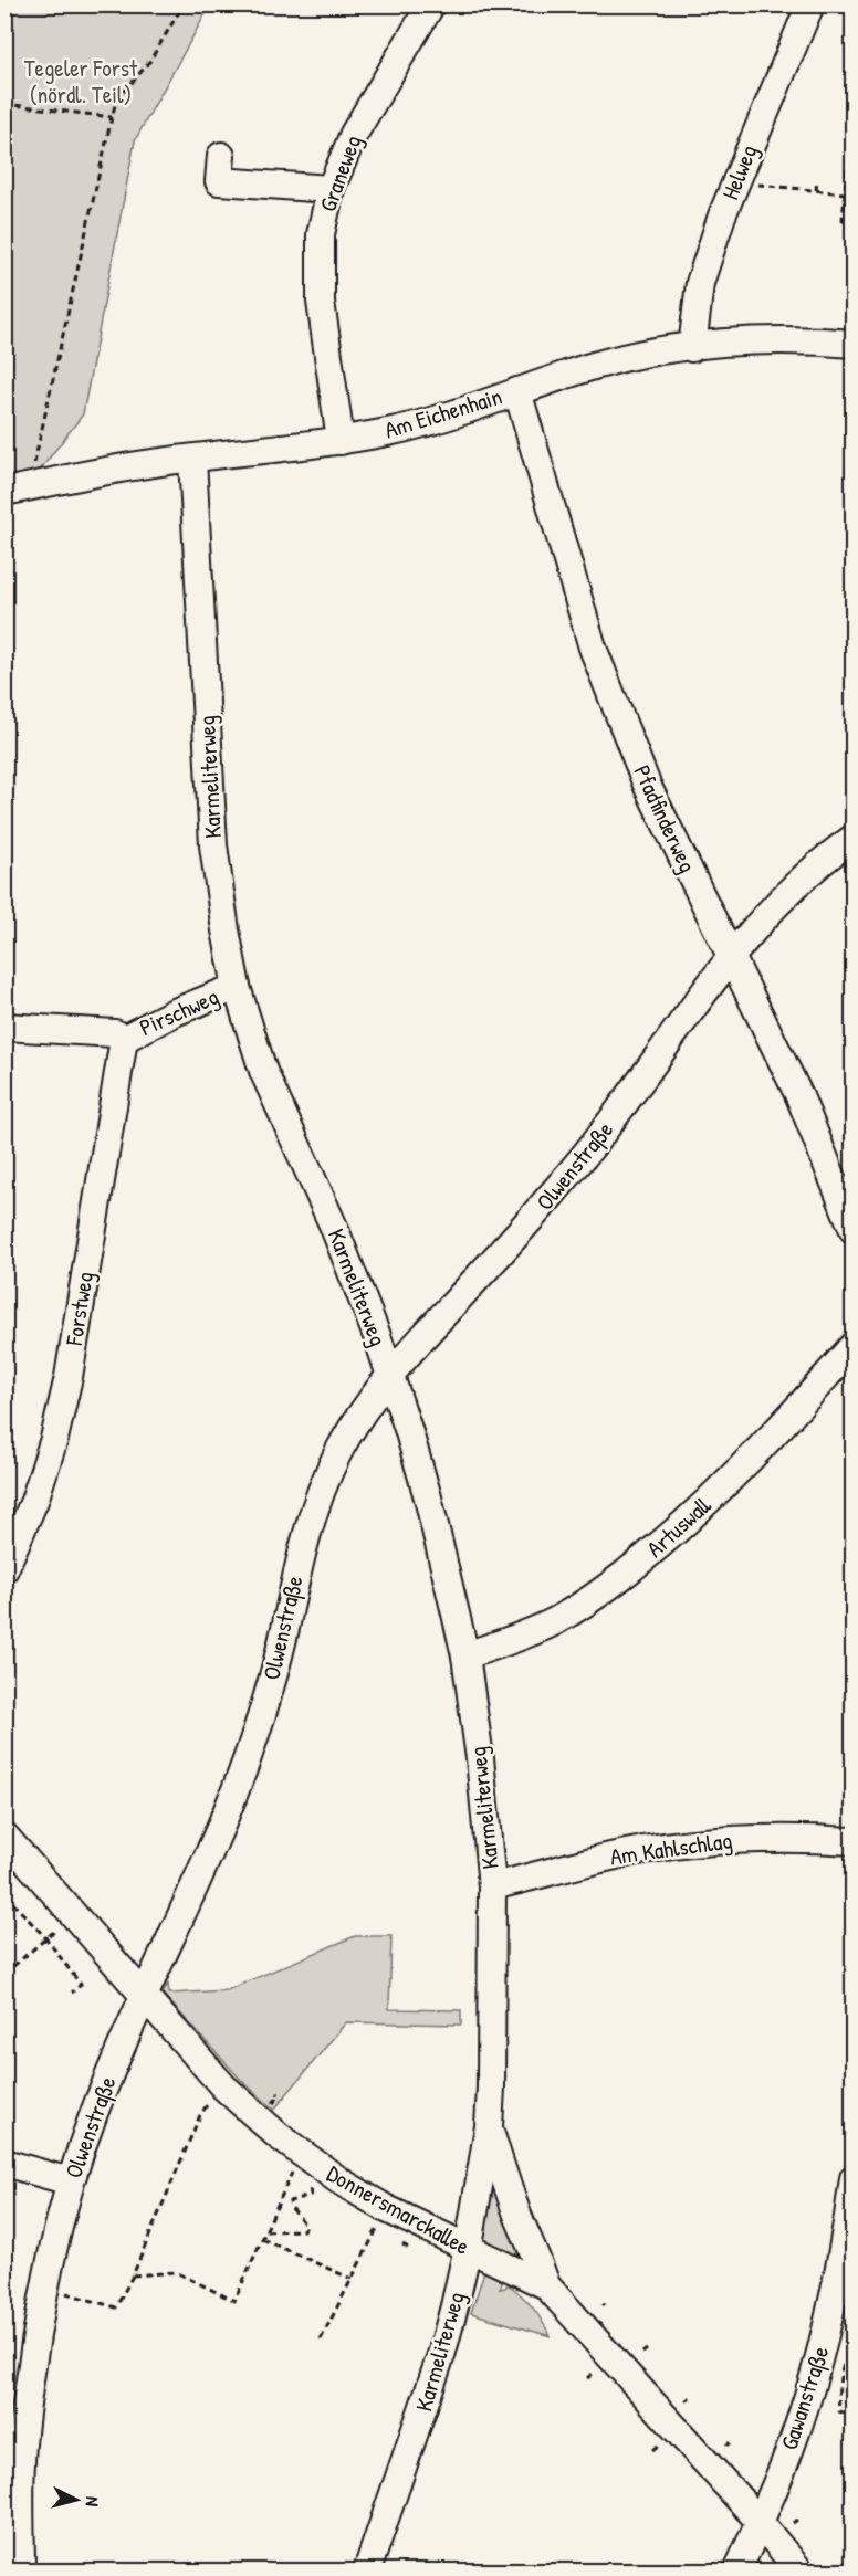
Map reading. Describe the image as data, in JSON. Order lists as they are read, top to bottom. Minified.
{"streets":{"street":["Helweg","Graneweg","Am Eichenhain","Karmeliterweg","Pfadfinderweg","Pirschweg","Olwenstraße","Forstweg","Artuswall","Am Kahlschlag","Donnersmarckallee","Gawanstraße"]},"crossings":[["Helweg","Am Eichenhain"],["Graneweg","Am Eichenhain"],["Am Eichenhain","Karmeliterweg"],["Am Eichenhain","Pfadfinderweg"],["Karmeliterweg","Pirschweg"],["Karmeliterweg","Olwenstraße"],["Karmeliterweg","Artuswall"],["Karmeliterweg","Am Kahlschlag"],["Karmeliterweg","Donnersmarckallee"],["Pfadfinderweg","Olwenstraße"],["Pirschweg","Forstweg"],["Olwenstraße","Donnersmarckallee"],["Donnersmarckallee","Gawanstraße"]],"parks":["Tegeler Forst (nördl. Teil)"],"north":"right"}
